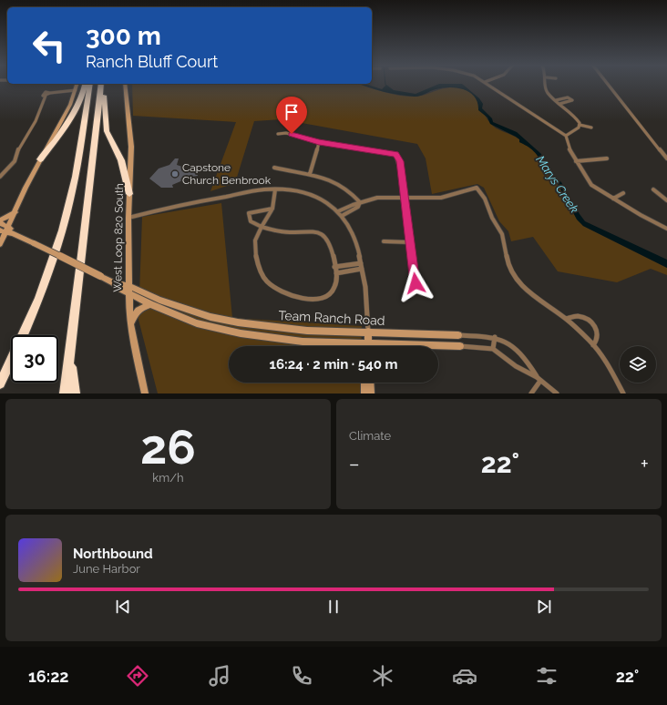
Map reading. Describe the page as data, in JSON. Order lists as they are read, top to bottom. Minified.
{"streets":{"street":["West Loop 820 South","Team Ranch Road"]},"crossings":[["West Loop 820 South","Team Ranch Road"]],"water":["Marys Creek"],"places":["Capstone Church Benbrook"],"page":{"turn":["300 m","Ranch Bluff Court"],"limit":"30","trip":"16:24 · 2 min · 540 m","tile":[["26","km/h"],"Climate"],"heat":["−","22°","+"],"song":["Northbound","June Harbor"],"tabs":["16:22","22°"]}}
